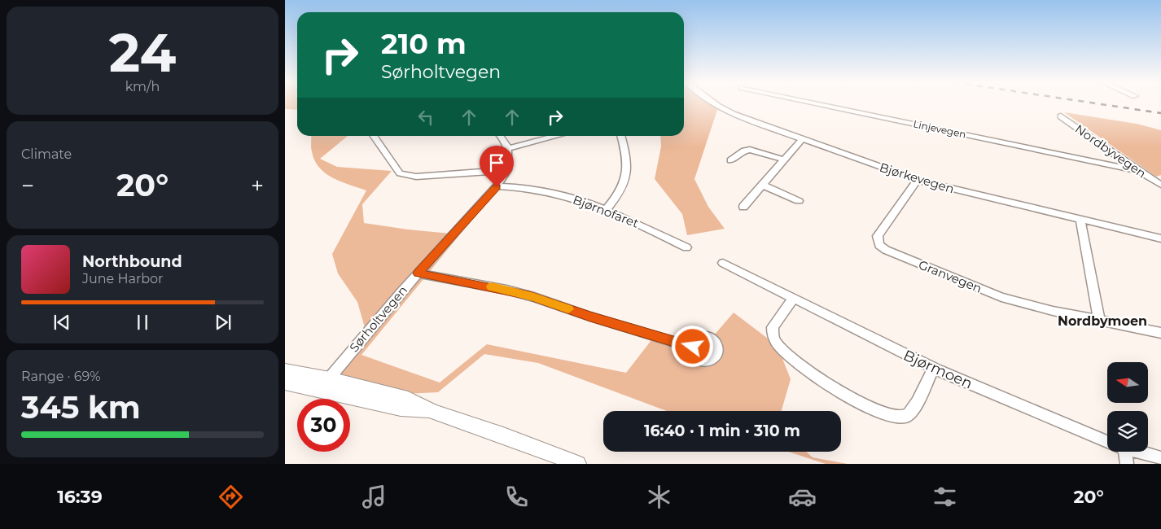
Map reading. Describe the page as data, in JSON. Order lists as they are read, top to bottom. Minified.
{"streets":{"street":["Linjevegen","Nordbyvegen","Bjørkevegen","Bjørnofaret","Granvegen","Sørholtvegen","Bjørmoen"]},"crossings":[["Linjevegen","Nordbyvegen"],["Bjørkevegen","Granvegen"],["Bjørnofaret","Sørholtvegen"]],"districts":["Nordbymoen"],"north":"left","page":{"tile":[["24","km/h"],"Climate",["Range · 69%","345 km"]],"turn":["210 m","Sørholtvegen"],"heat":["−","20°","+"],"song":["Northbound","June Harbor"],"limit":"30","trip":"16:40 · 1 min · 310 m","tabs":["16:39","20°"]}}
